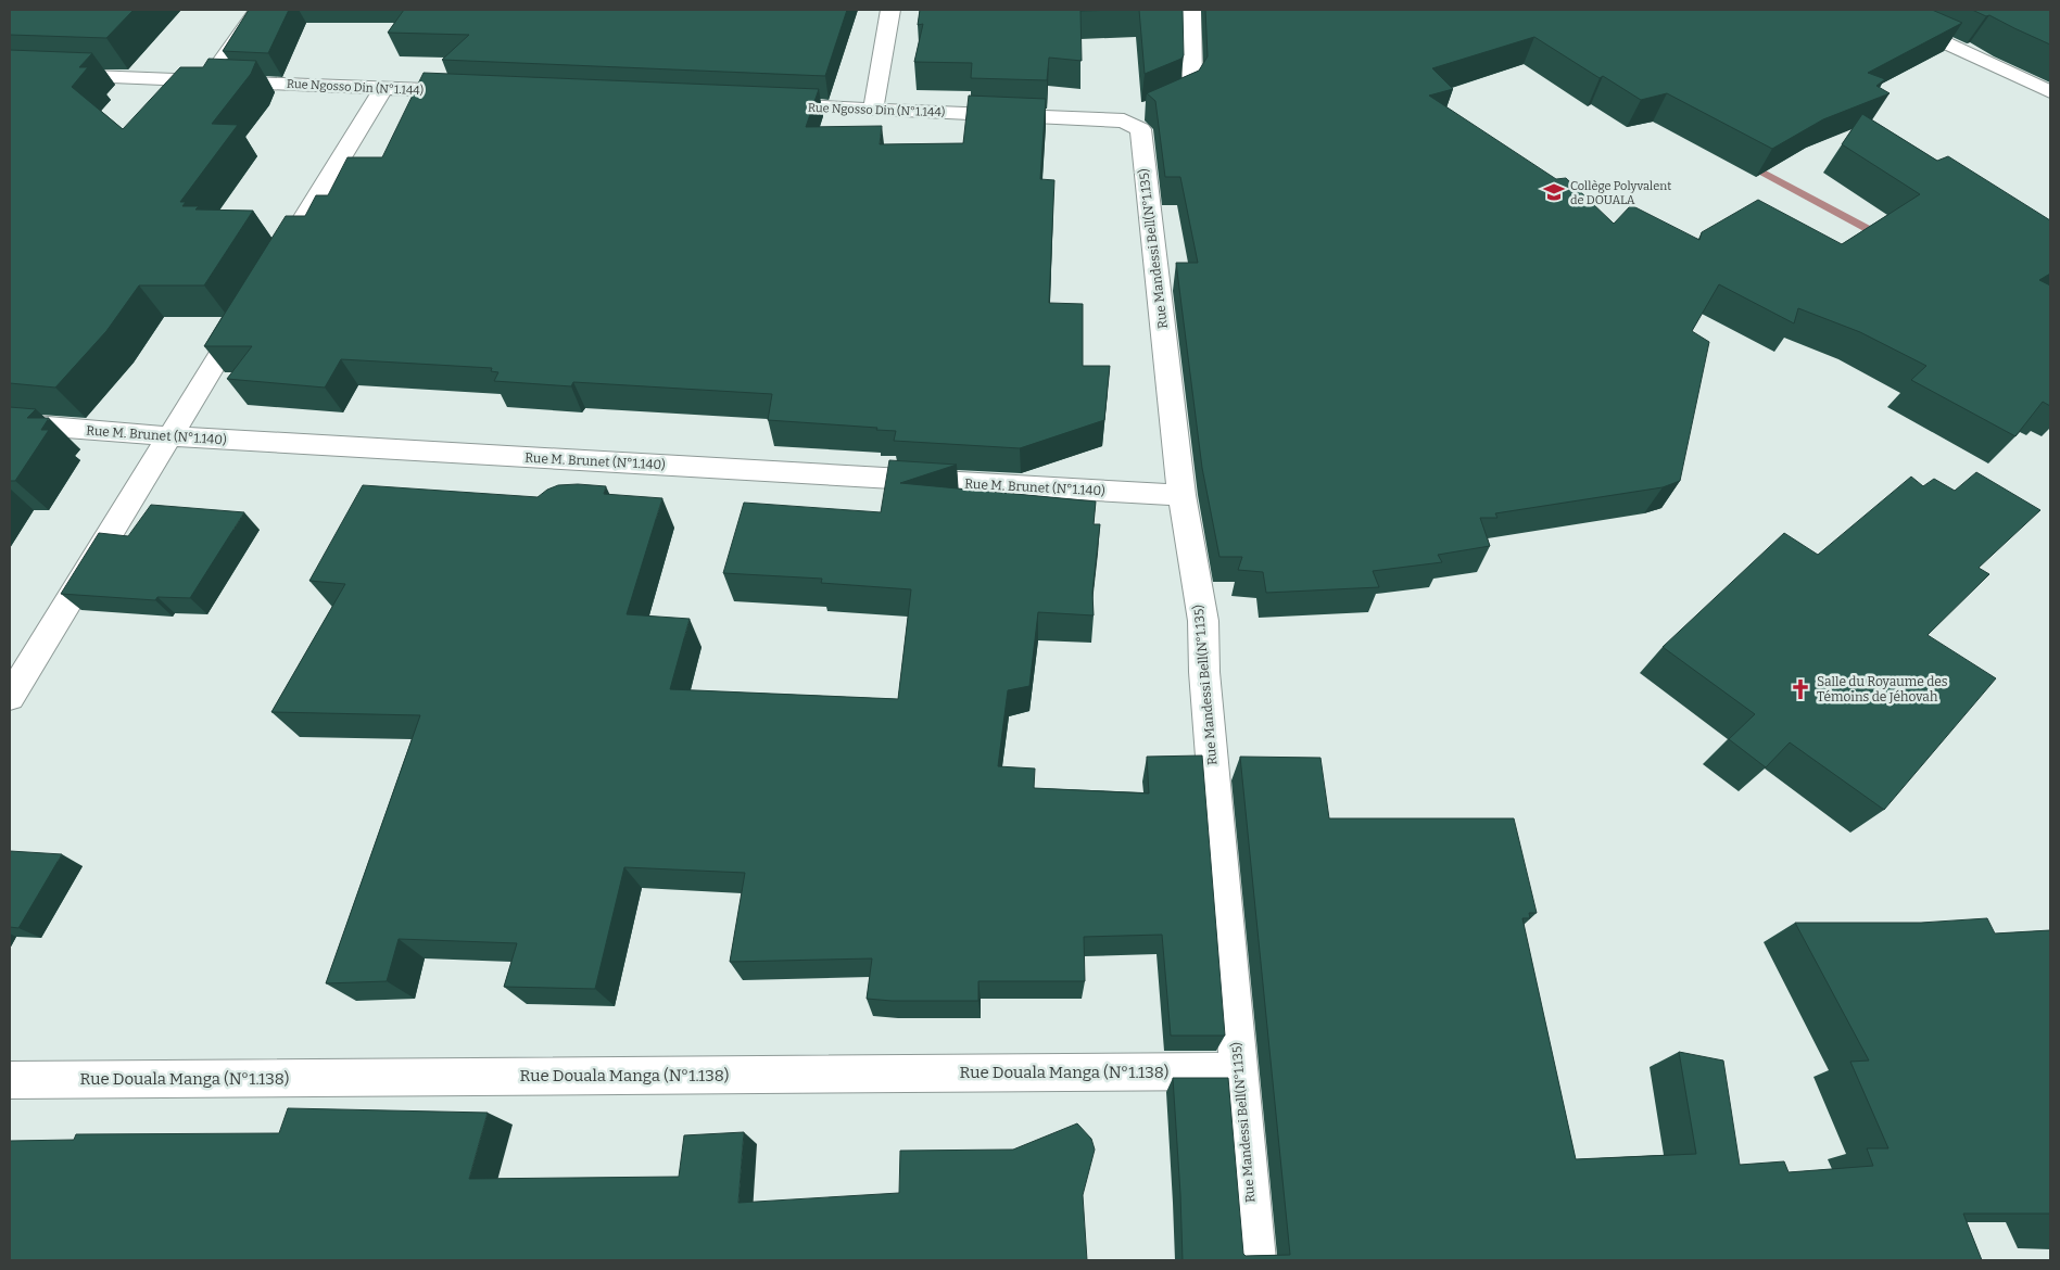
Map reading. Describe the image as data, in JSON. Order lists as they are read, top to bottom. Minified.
{"streets":{"street":["Rue Ngosso Din (N°1.144)","Rue Mandessi Bell(N°1.135)","Rue M. Brunet (N°1.140)","Rue Douala Manga (N°1.138)"]},"crossings":[["Rue Ngosso Din (N°1.144)","Rue Mandessi Bell(N°1.135)"],["Rue Mandessi Bell(N°1.135)","Rue M. Brunet (N°1.140)"],["Rue Mandessi Bell(N°1.135)","Rue Douala Manga (N°1.138)"]],"places":{"school or university":["Collège Polyvalent de DOUALA"],"church":["Salle du Royaume des Témoins de Jéhovah"]}}
